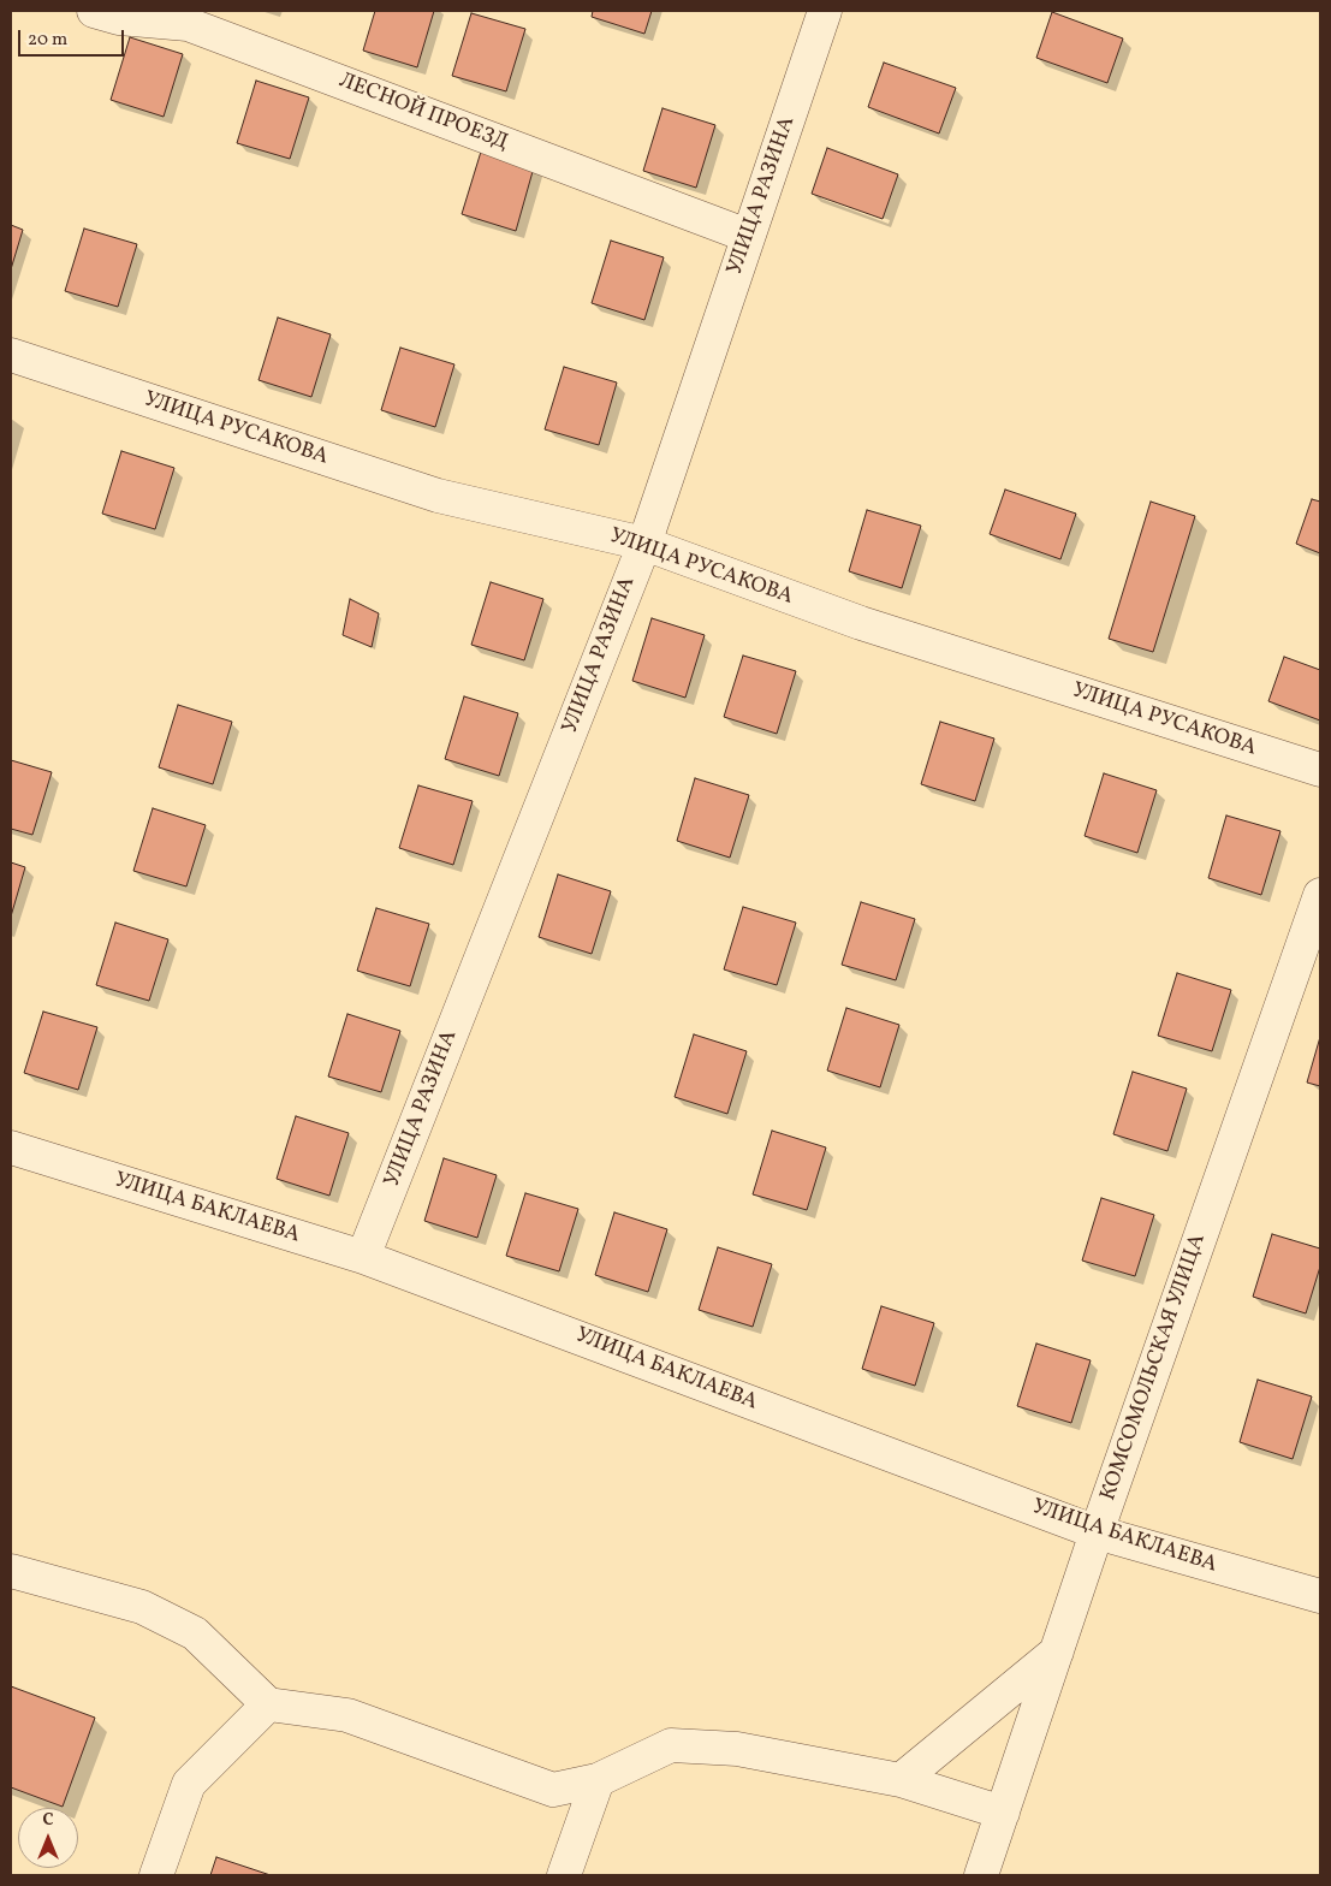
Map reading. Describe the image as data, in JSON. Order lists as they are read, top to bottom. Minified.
{"streets":{"street":["ЛЕСНОЙ ПРОЕЗД","УЛИЦА РАЗИНА","УЛИЦА РУСАКОВА","УЛИЦА БАКЛАЕВА","КОМСОМОЛЬСКАЯ УЛИЦА"]},"crossings":[["ЛЕСНОЙ ПРОЕЗД","УЛИЦА РАЗИНА"],["УЛИЦА РАЗИНА","УЛИЦА РУСАКОВА"],["УЛИЦА РАЗИНА","УЛИЦА БАКЛАЕВА"],["УЛИЦА БАКЛАЕВА","КОМСОМОЛЬСКАЯ УЛИЦА"]],"scale_bar":"20 m","north":"top"}
